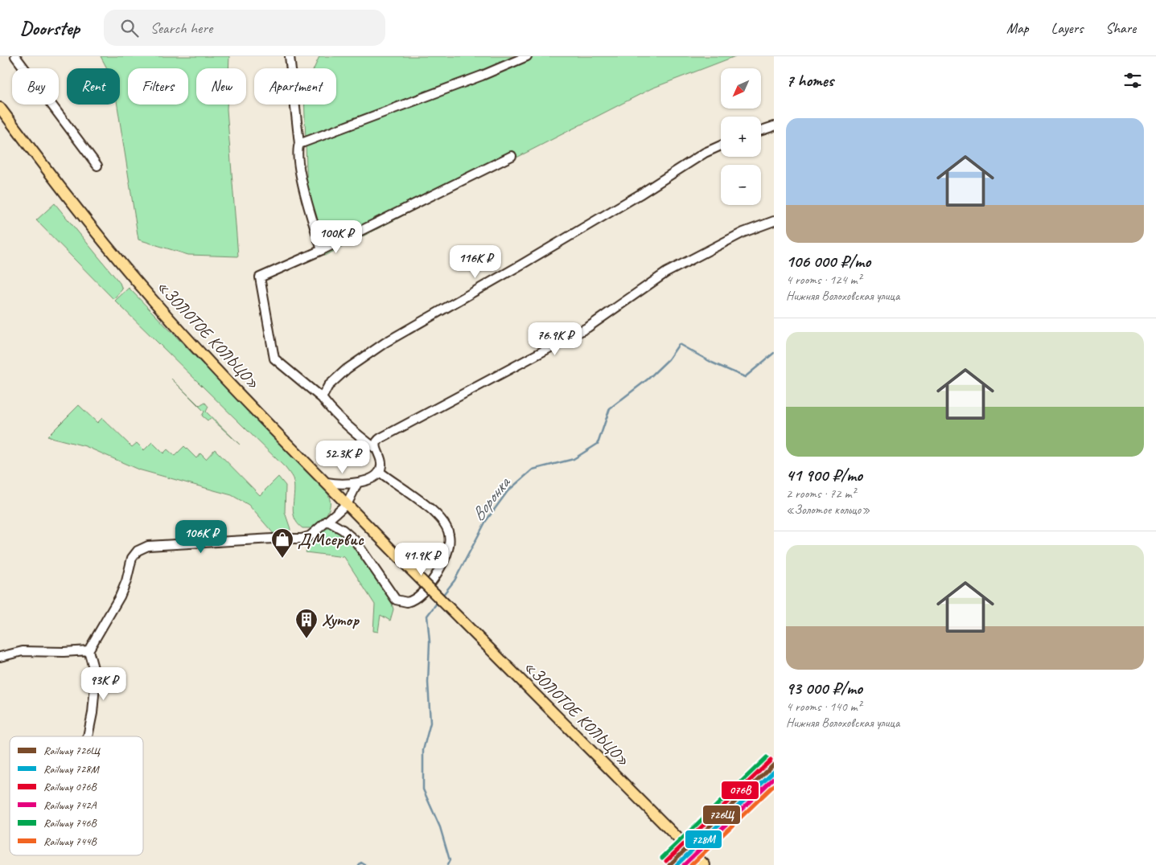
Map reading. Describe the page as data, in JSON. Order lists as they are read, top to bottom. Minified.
{"streets":{"main road":["«ЗОЛОТОЕ КОЛЬЦО»"]},"water":["Воронка"],"places":{"shop":["ДМсервис"],"building":["Хутор"]},"lines":["rail line 746В","rail line 076В","rail line 726Щ","rail line 728М","rail line 742А","rail line 744В"],"legend":["Railway 726Щ","Railway 728М","Railway 076В","Railway 742А","Railway 746В","Railway 744В"],"north":"bottom left","page":{"header":"Doorstep","search":"Search here","nav":["Map","Layers","Share"],"heading":"7 homes","map_buttons":["+","−"],"chip":["Buy","Rent","Filters","New","Apartment"],"list":[{"name":"106 000 ₽/mo","note":"4 rooms · 124 m² · Нижняя Волоховская улица"},{"name":"41 900 ₽/mo","note":"2 rooms · 72 m² · «Золотое кольцо»"},{"name":"93 000 ₽/mo","note":"4 rooms · 140 m² · Нижняя Волоховская улица"}],"price":["100K ₽","116K ₽","76.9K ₽","52.3K ₽","106K ₽","41.9K ₽","93K ₽"]}}
